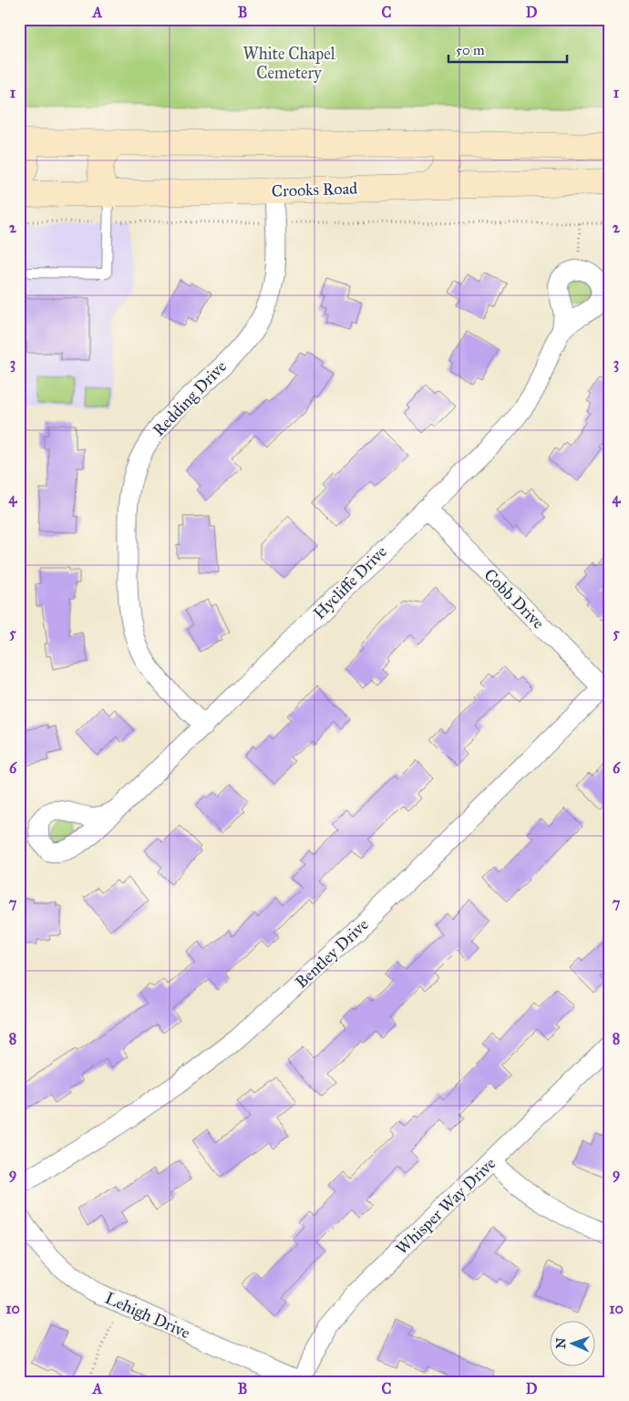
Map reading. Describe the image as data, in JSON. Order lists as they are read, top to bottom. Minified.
{"streets":{"main road":["Crooks Road"],"street":["Redding Drive","Hycliffe Drive","Cobb Drive","Bentley Drive","Whisper Way Drive","Lehigh Drive"]},"crossings":[["Crooks Road","Redding Drive"],["Redding Drive","Hycliffe Drive"],["Hycliffe Drive","Cobb Drive"],["Cobb Drive","Bentley Drive"],["Whisper Way Drive","Lehigh Drive"]],"parks":["White Chapel Cemetery"],"scale_bar":"50 m","north":"left","grid":{"columns":["A","B","C","D"],"rows":["1","2","3","4","5","6","7","8","9","10"]}}
